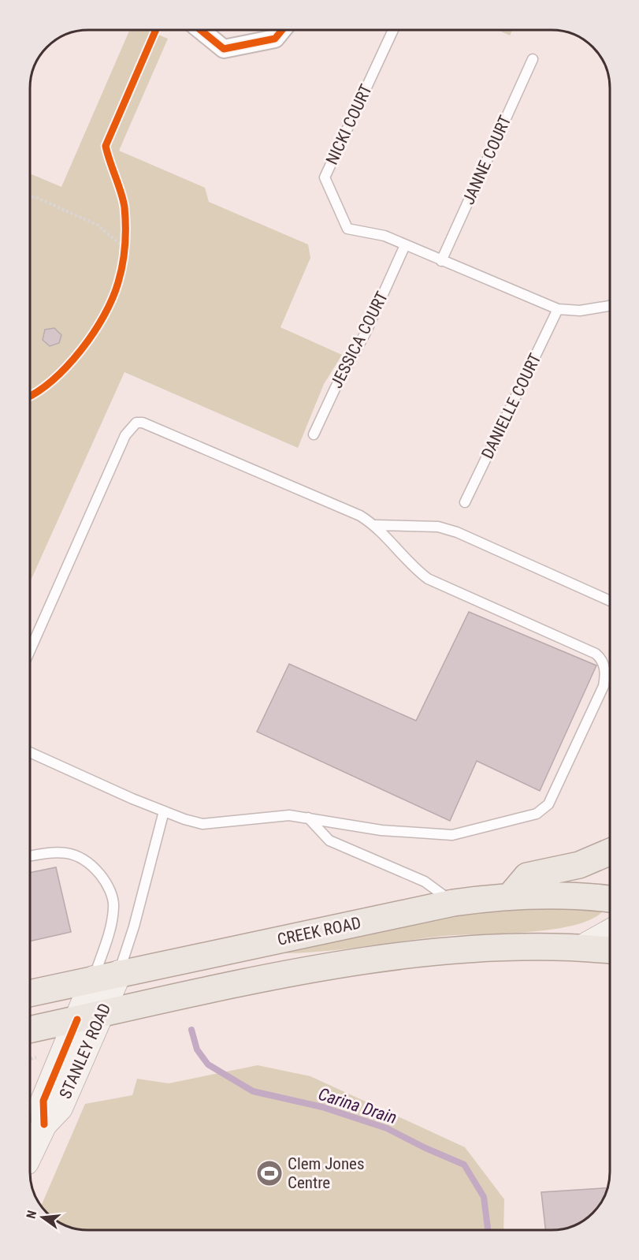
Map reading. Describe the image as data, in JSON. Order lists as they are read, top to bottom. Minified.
{"streets":{"main road":["CREEK ROAD","STANLEY ROAD"],"lane":["NICKI COURT","JANNE COURT","JESSICA COURT","DANIELLE COURT"]},"crossings":[["NICKI COURT","JESSICA COURT"],["CREEK ROAD","STANLEY ROAD"]],"water":["Carina Drain"],"places":{"sports":["Clem Jones Centre"]},"north":"left"}
